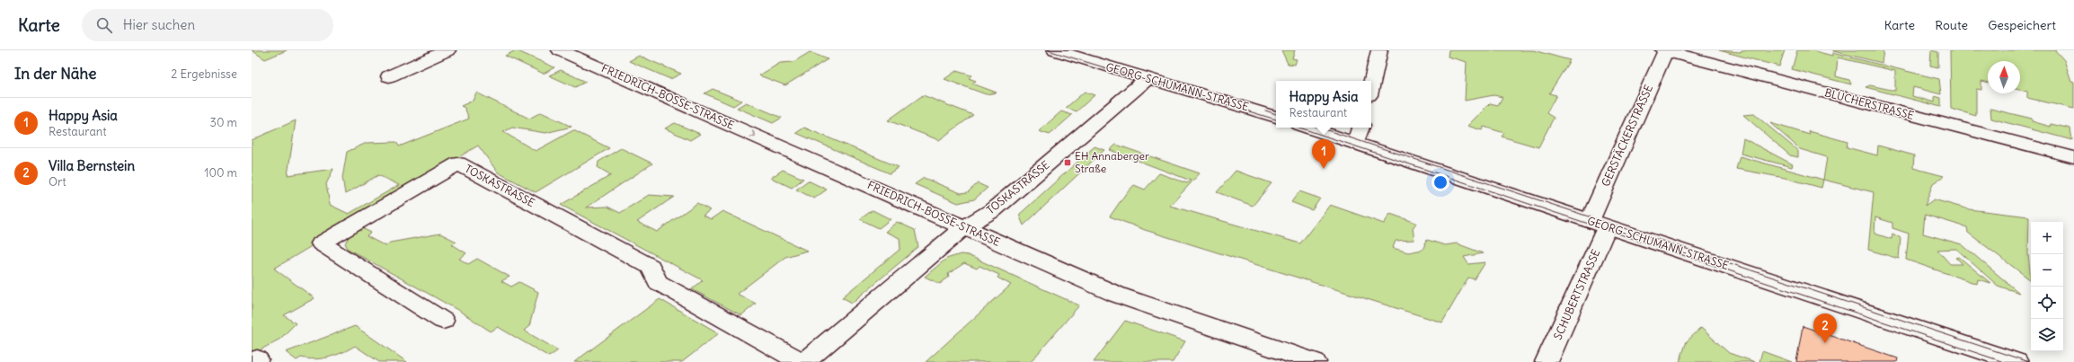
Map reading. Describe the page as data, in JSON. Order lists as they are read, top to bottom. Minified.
{"streets":{"street":["GEORG-SCHUMANN-STRASSE","FRIEDRICH-BOSSE-STRASSE","BLÜCHERSTRASSE","GERSTÄCKERSTRASSE","TOSKASTRASSE","SCHUBERTSTRASSE"]},"crossings":[["GEORG-SCHUMANN-STRASSE","GERSTÄCKERSTRASSE"],["GEORG-SCHUMANN-STRASSE","TOSKASTRASSE"],["GEORG-SCHUMANN-STRASSE","SCHUBERTSTRASSE"],["FRIEDRICH-BOSSE-STRASSE","TOSKASTRASSE"],["BLÜCHERSTRASSE","GERSTÄCKERSTRASSE"],["GERSTÄCKERSTRASSE","SCHUBERTSTRASSE"]],"one_way":["FRIEDRICH-BOSSE-STRASSE"],"places":{"transit":["EH Annaberger Straße"]},"north":"top","page":{"header":"Karte","search":"Hier suchen","nav":["Karte","Route","Gespeichert"],"heading":["In der Nähe","2 Ergebnisse"],"popup":["Happy Asia","Restaurant"],"list":[{"mark":"1","name":"Happy Asia","note":"Restaurant","value":"30 m"},{"mark":"2","name":"Villa Bernstein","note":"Ort","value":"100 m"}],"pins":["1","2"],"map_buttons":["+","−"]}}
